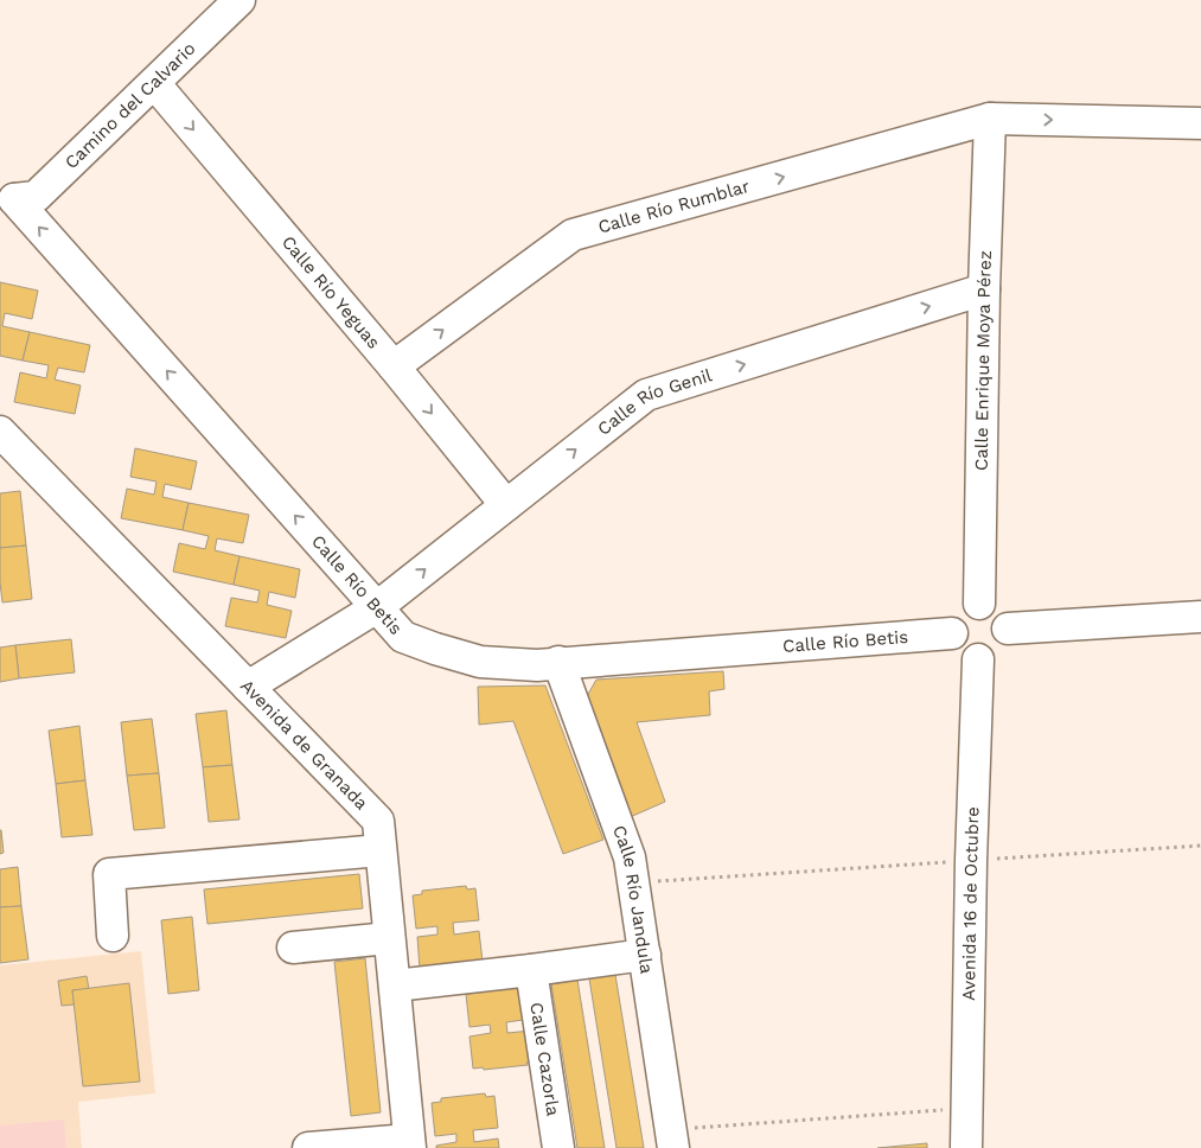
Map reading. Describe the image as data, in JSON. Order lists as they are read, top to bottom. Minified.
{"streets":{"street":["Camino del Calvario","Calle Río Rumblar","Calle Río Yeguas","Calle Enrique Moya Pérez","Calle Río Genil","Calle Río Betis","Avenida de Granada","Calle Río Jandula","Avenida 16 de Octubre","Calle Cazorla"]},"crossings":[["Camino del Calvario","Calle Río Yeguas"],["Camino del Calvario","Calle Río Betis"],["Calle Río Rumblar","Calle Río Yeguas"],["Calle Río Rumblar","Calle Enrique Moya Pérez"],["Calle Río Yeguas","Calle Río Genil"],["Calle Enrique Moya Pérez","Calle Río Genil"],["Calle Enrique Moya Pérez","Calle Río Betis"],["Calle Enrique Moya Pérez","Avenida 16 de Octubre"],["Calle Río Genil","Calle Río Betis"],["Calle Río Genil","Avenida de Granada"],["Calle Río Betis","Calle Río Jandula"],["Calle Río Betis","Avenida 16 de Octubre"]],"one_way":["Calle Río Rumblar","Calle Río Yeguas","Calle Río Genil","Calle Río Betis"]}
